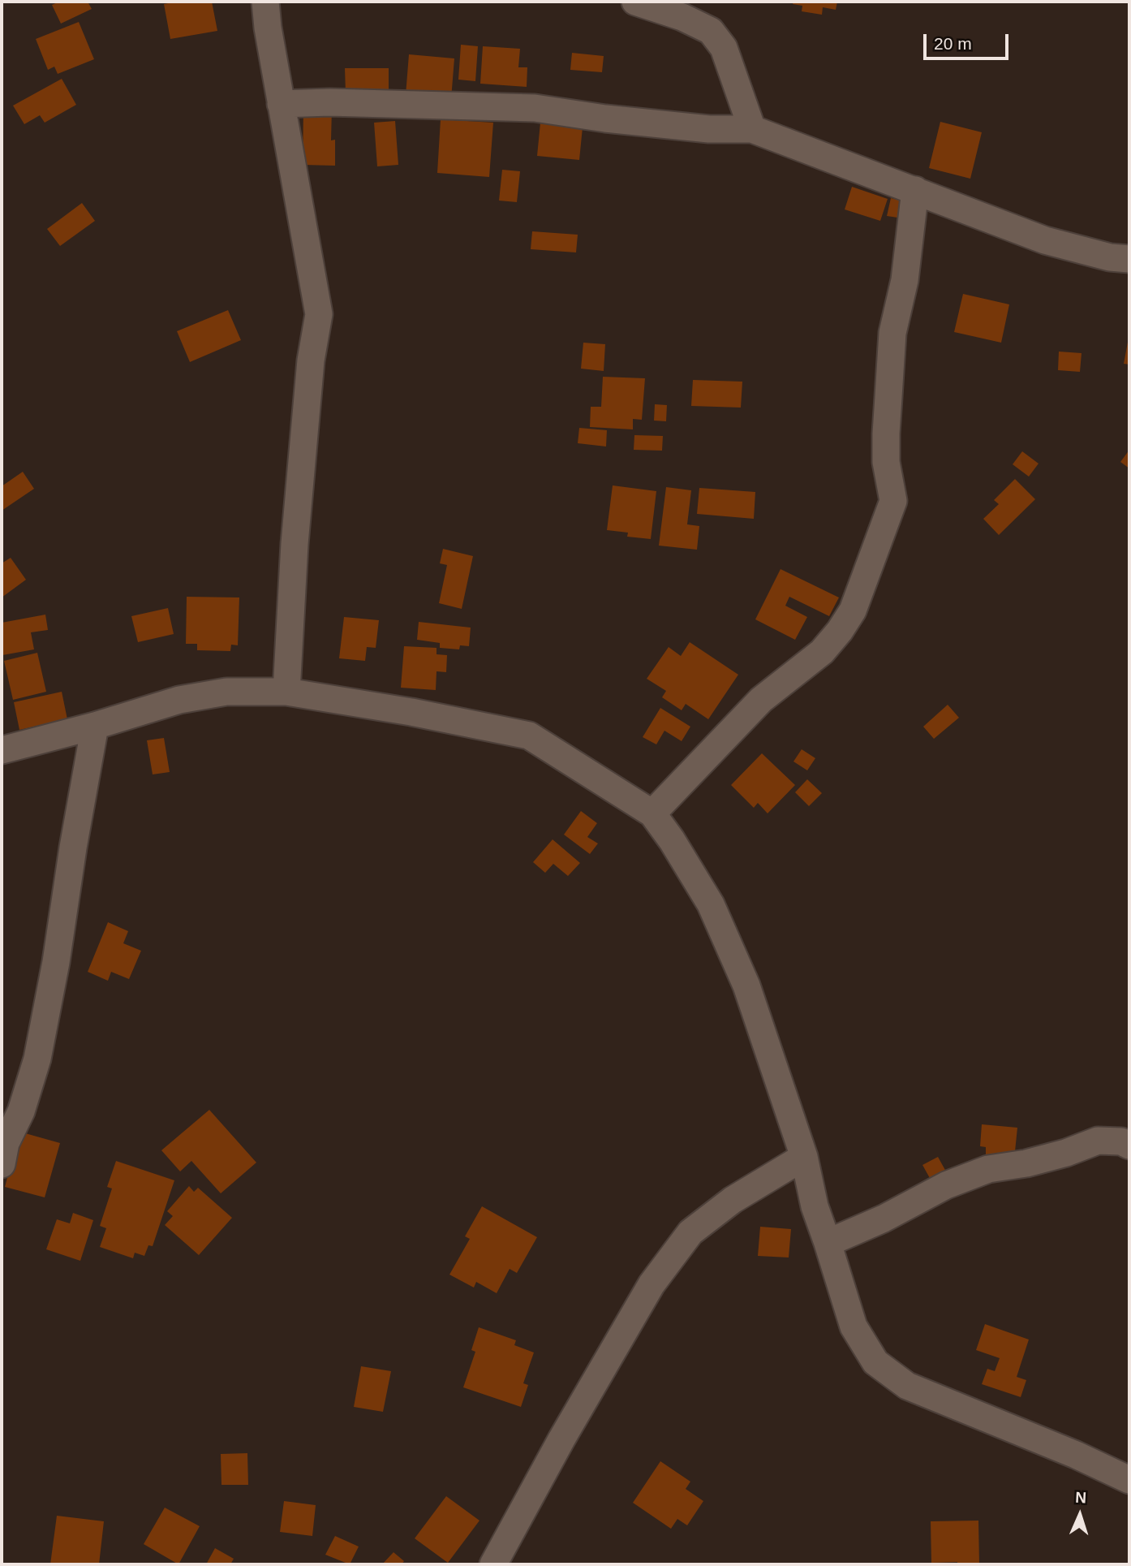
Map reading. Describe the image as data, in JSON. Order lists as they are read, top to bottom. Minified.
{"scale_bar":"20 m","north":"top"}
